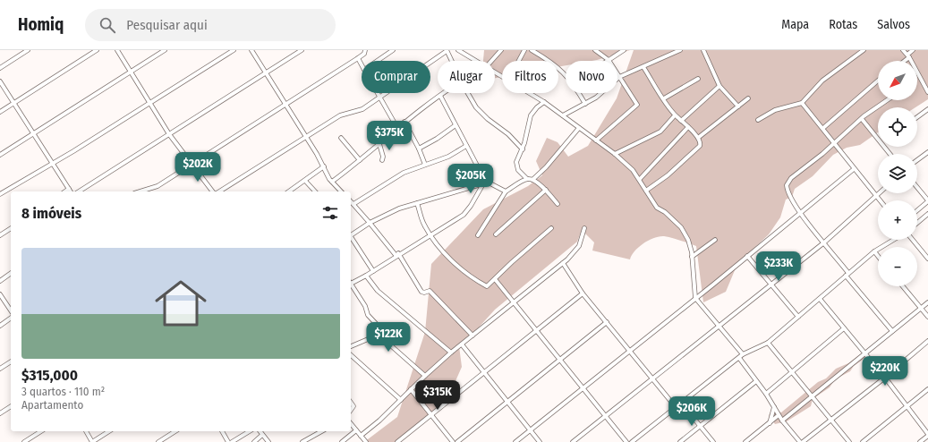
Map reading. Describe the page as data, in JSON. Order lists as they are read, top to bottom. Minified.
{"north":"bottom left","page":{"header":"Homiq","search":"Pesquisar aqui","nav":["Mapa","Rotas","Salvos"],"map_buttons":["+","−"],"chip":["Comprar","Alugar","Filtros","Novo"],"price":["$375K","$202K","$205K","$233K","$122K","$220K","$315K","$206K"],"heading":"8 imóveis","list":[{"name":"$315,000","note":"3 quartos · 110 m² · Apartamento"}]}}
